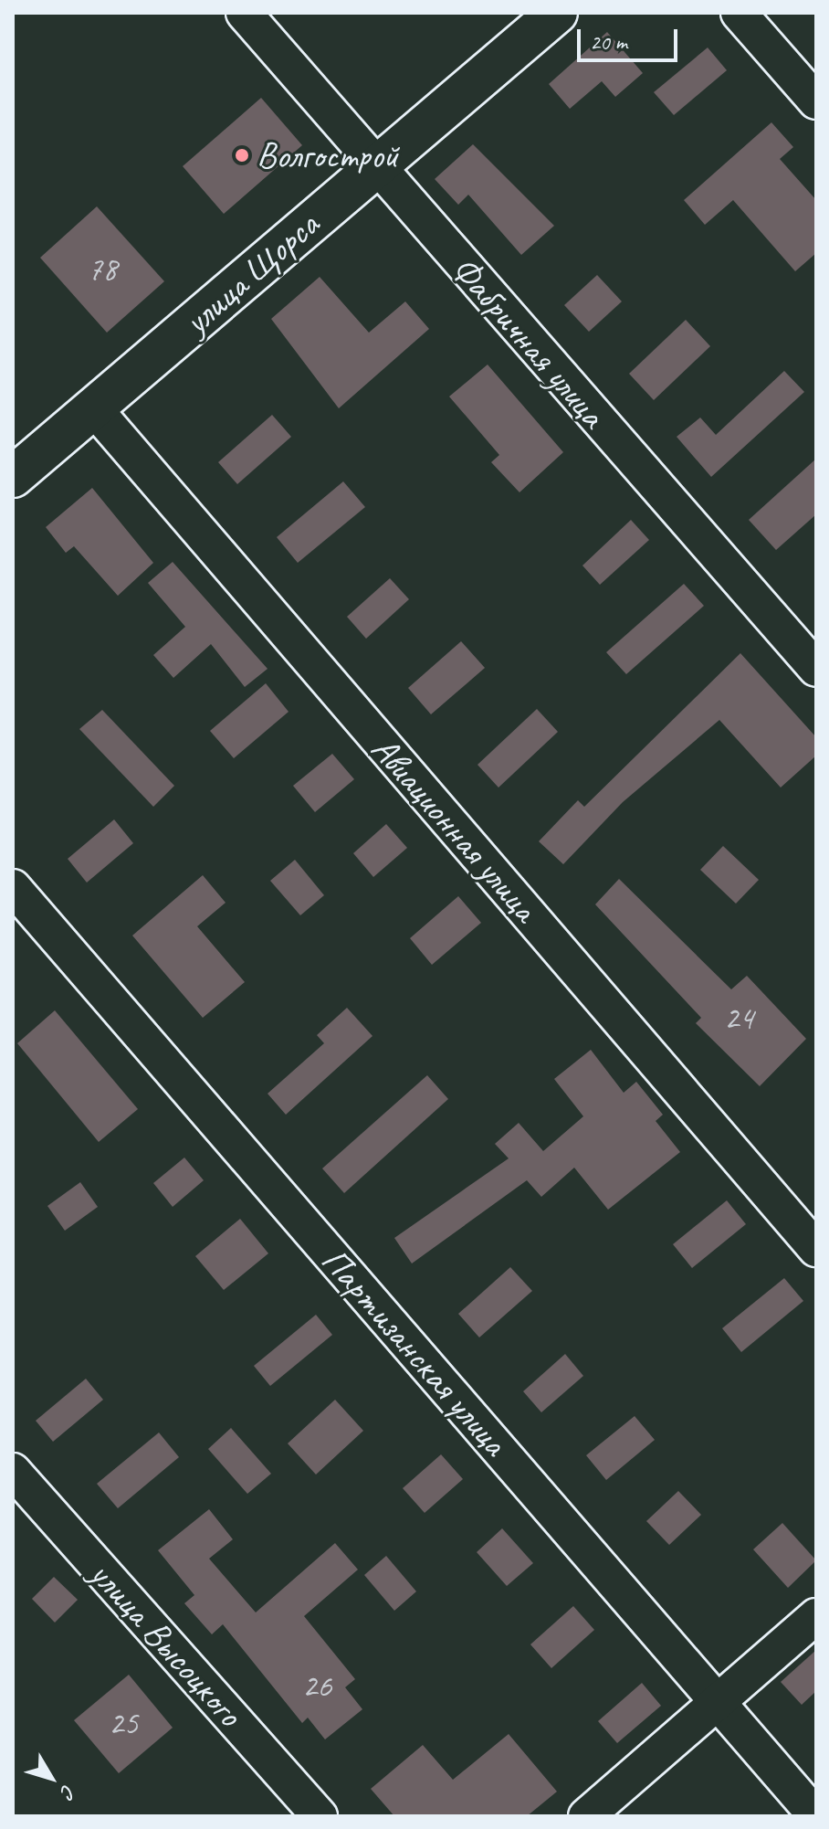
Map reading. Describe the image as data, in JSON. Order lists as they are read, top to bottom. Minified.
{"streets":{"main road":["улица Щорса"],"street":["Фабричная улица","Авиационная улица","Партизанская улица","улица Высоцкого"]},"crossings":[["улица Щорса","Фабричная улица"],["улица Щорса","Авиационная улица"]],"places":["Волгострой"],"house_numbers":["78","24","26","25"],"scale_bar":"20 m","north":"bottom right"}
